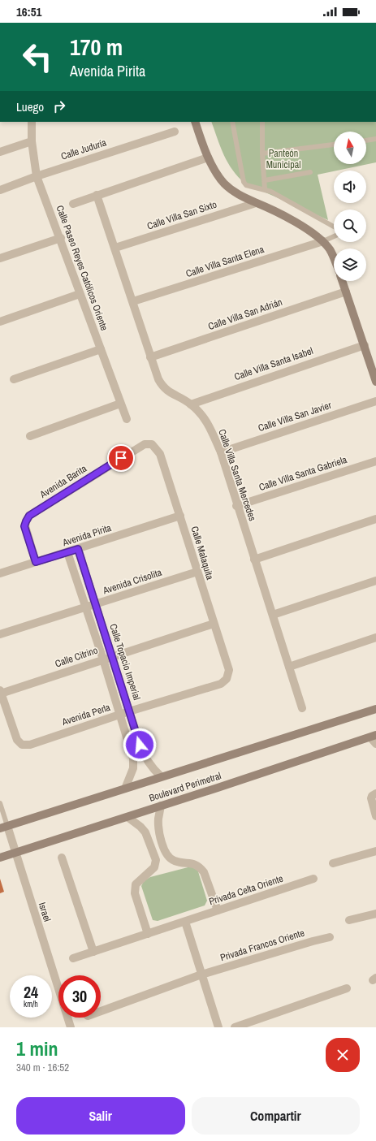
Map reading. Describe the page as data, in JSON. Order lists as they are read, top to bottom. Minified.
{"streets":{"street":["Calle Juduría","Calle Villa San Sixto","Calle Villa Santa Elena","Calle Paseo Reyes Católicos Oriente","Calle Villa San Adrián","Calle Villa Santa Isabel","Calle Villa San Javier","Calle Villa Santa Gabriela","Calle Villa Santa Mercedes","Avenida Barita","Avenida Pirita","Calle Malaquita","Avenida Crisolita","Calle Citrino","Calle Topacio Imperial","Avenida Perla","Boulevard Perimetral","Privada Celta Oriente","Israel","Privada Francos Oriente"]},"crossings":[["Calle Juduría","Calle Paseo Reyes Católicos Oriente"],["Calle Villa San Sixto","Calle Villa Santa Mercedes"],["Calle Villa Santa Elena","Calle Villa Santa Mercedes"],["Calle Villa San Adrián","Calle Villa Santa Mercedes"],["Calle Villa Santa Isabel","Calle Villa Santa Mercedes"],["Calle Villa San Javier","Calle Villa Santa Mercedes"],["Calle Villa Santa Gabriela","Calle Villa Santa Mercedes"],["Avenida Barita","Avenida Pirita"],["Avenida Barita","Calle Malaquita"],["Avenida Pirita","Calle Malaquita"],["Avenida Pirita","Calle Topacio Imperial"],["Calle Malaquita","Avenida Crisolita"],["Calle Malaquita","Calle Citrino"],["Calle Malaquita","Avenida Perla"],["Avenida Crisolita","Calle Topacio Imperial"],["Calle Citrino","Calle Topacio Imperial"],["Calle Citrino","Avenida Perla"],["Calle Topacio Imperial","Avenida Perla"],["Calle Topacio Imperial","Boulevard Perimetral"],["Boulevard Perimetral","Israel"]],"parks":["Panteón Municipal"],"north":"top","page":{"status":"16:51","turn":["170 m","Avenida Pirita"],"then":"Luego","speed":"24 km/h","limit":"30","heading":["1 min","340 m · 16:52"],"buttons":["Salir","Compartir"]}}
